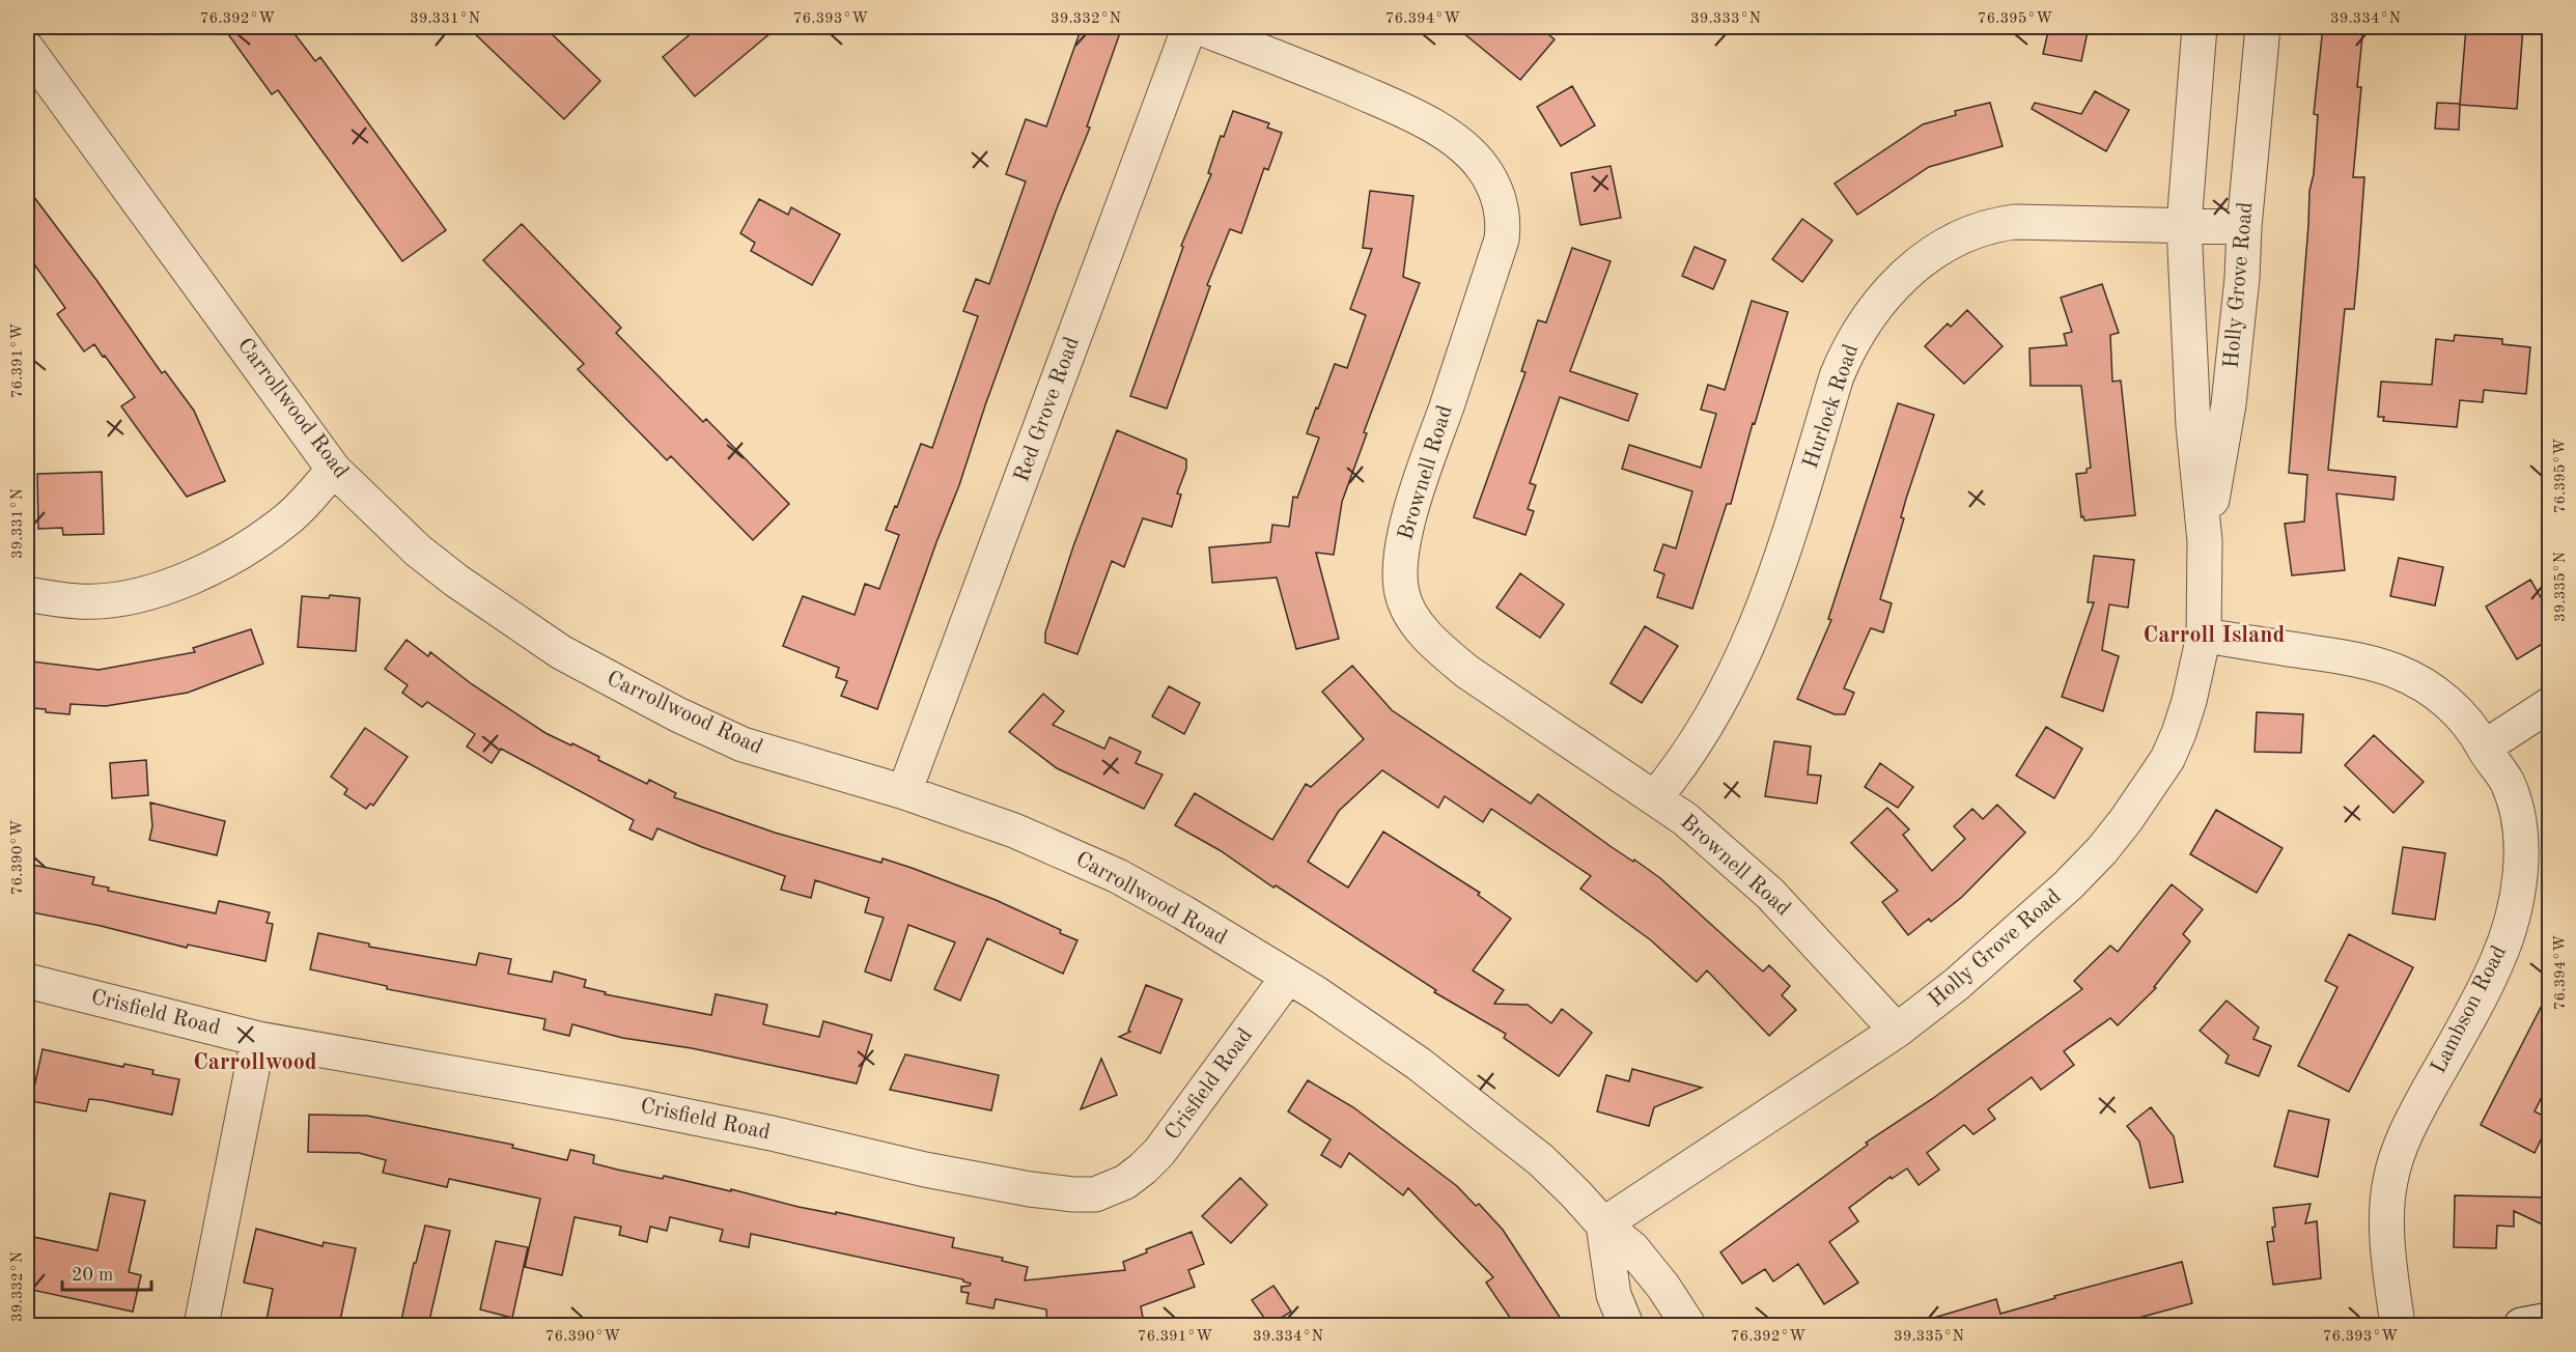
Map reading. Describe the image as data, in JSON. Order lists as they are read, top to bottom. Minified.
{"streets":{"street":["Holly Grove Road","Hurlock Road","Carrollwood Road","Red Grove Road","Brownell Road","Lambson Road","Crisfield Road"]},"crossings":[["Holly Grove Road","Hurlock Road"],["Holly Grove Road","Carrollwood Road"],["Holly Grove Road","Brownell Road"],["Holly Grove Road","Lambson Road"],["Hurlock Road","Brownell Road"],["Carrollwood Road","Red Grove Road"],["Carrollwood Road","Crisfield Road"]],"districts":["Carroll Island","Carrollwood"],"scale_bar":"20 m","coordinates":["76.392°W","39.331°N","76.393°W","39.332°N","76.394°W","39.333°N","76.395°W","39.334°N","76.391°W","39.335°N","76.390°W"]}
